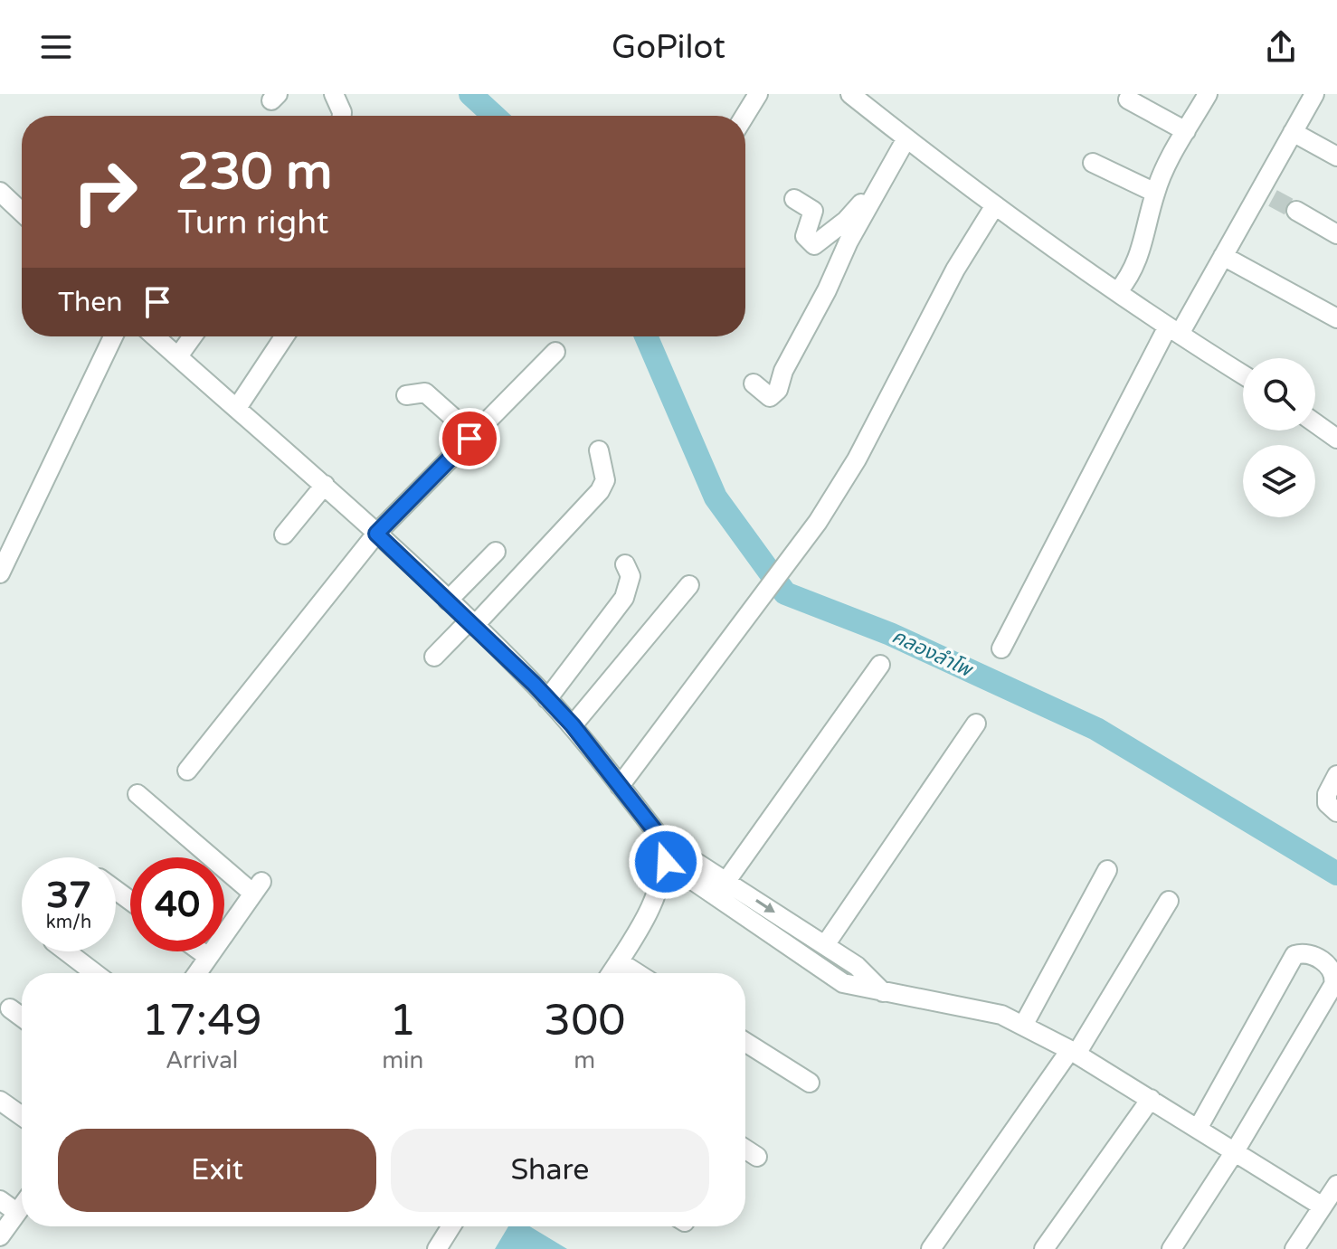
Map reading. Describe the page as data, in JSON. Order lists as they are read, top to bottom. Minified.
{"water":["คลองลำโพ"],"page":{"header":"GoPilot","turn":["230 m","Turn right"],"then":"Then","speed":"37 km/h","limit":"40","eta":["17:49","Arrival","1","min","300","m"],"buttons":["Exit","Share"]}}
